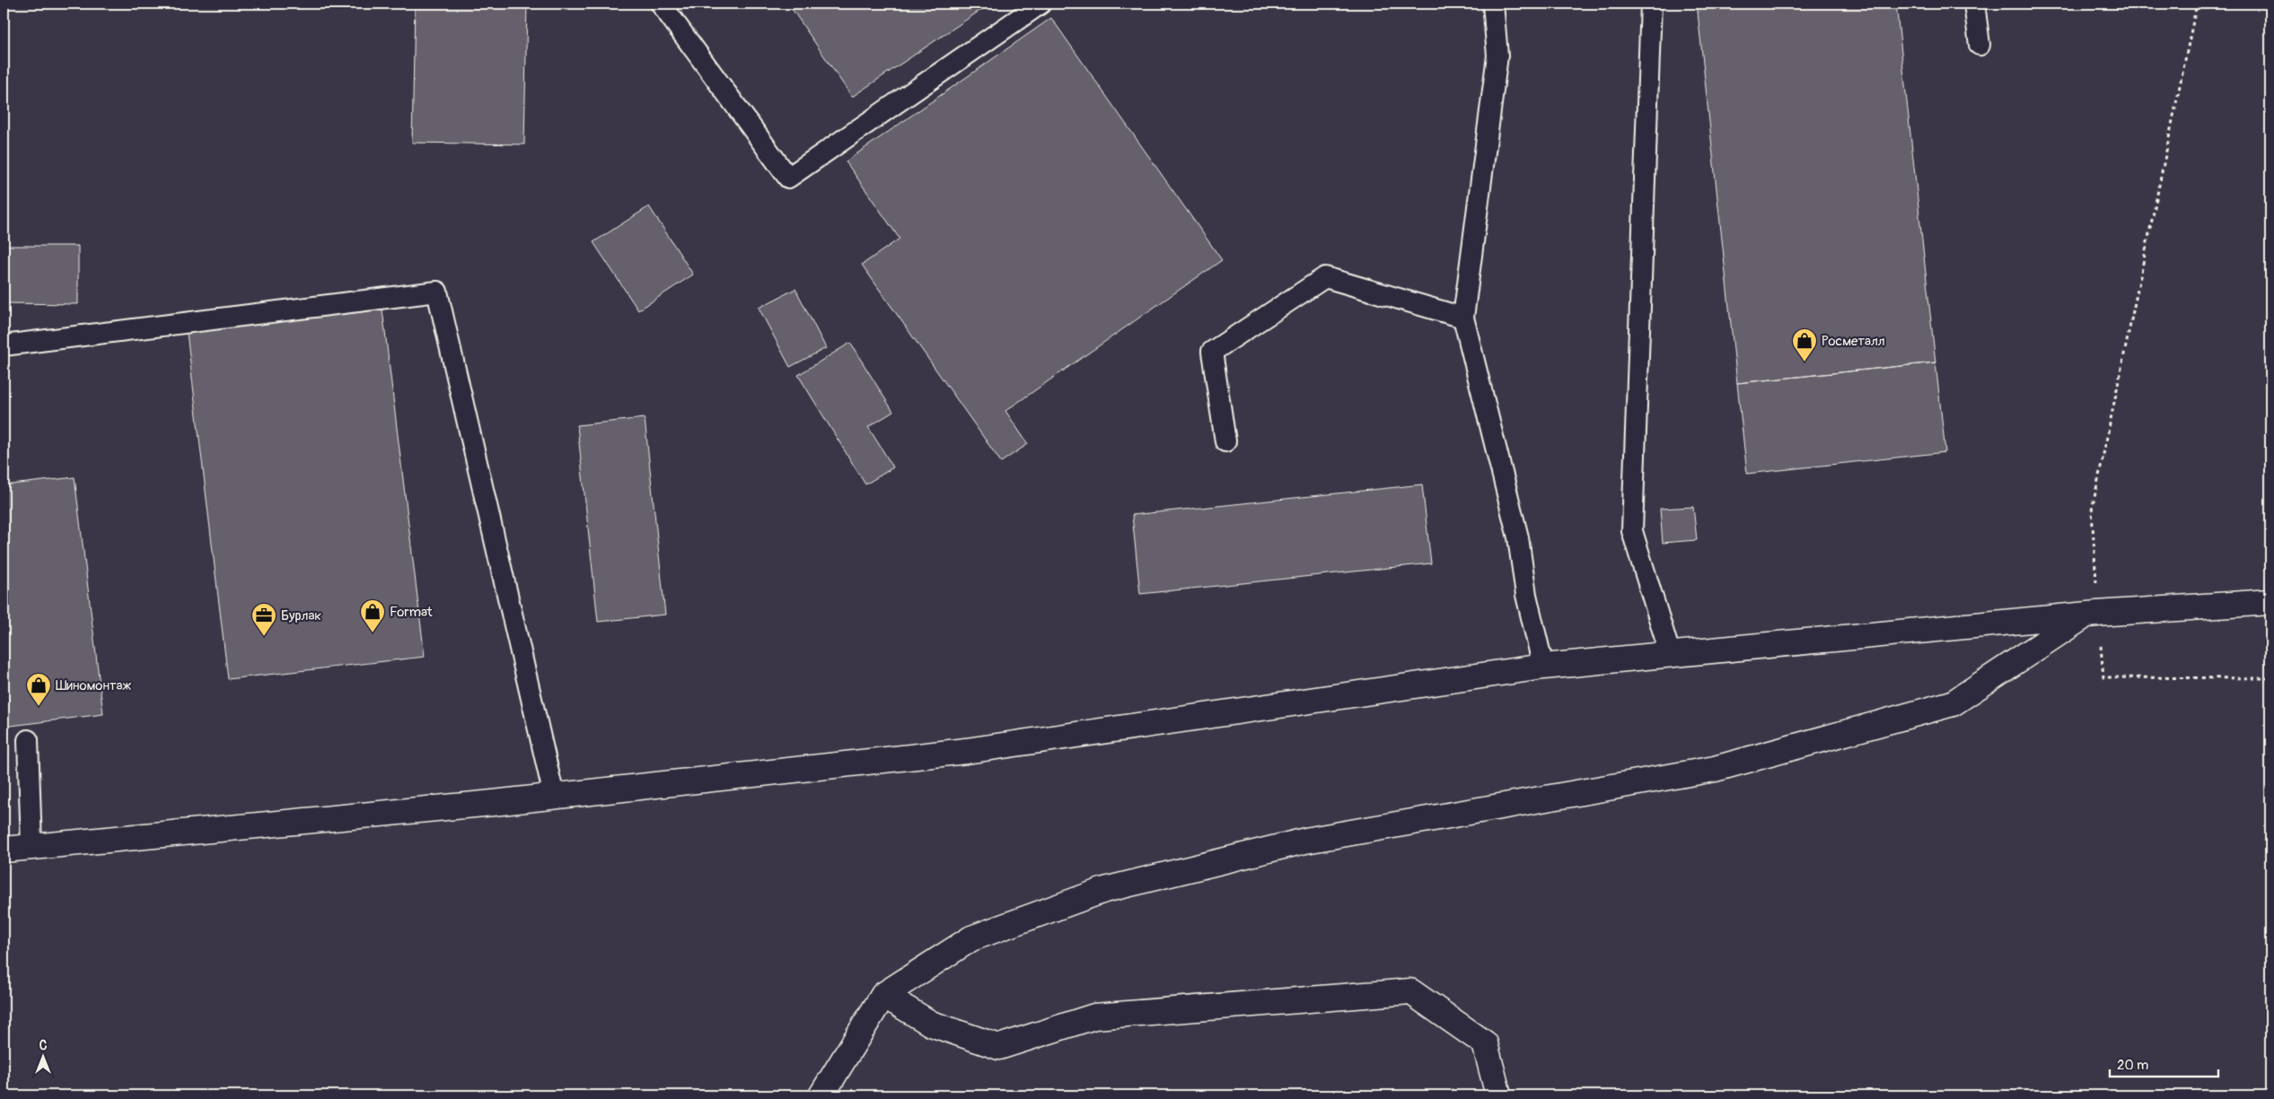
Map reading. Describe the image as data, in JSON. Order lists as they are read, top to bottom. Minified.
{"places":{"shop":["Росметалл","Format","Шиномонтаж"],"office":["Бурлак"]},"scale_bar":"20 m","north":"top"}
